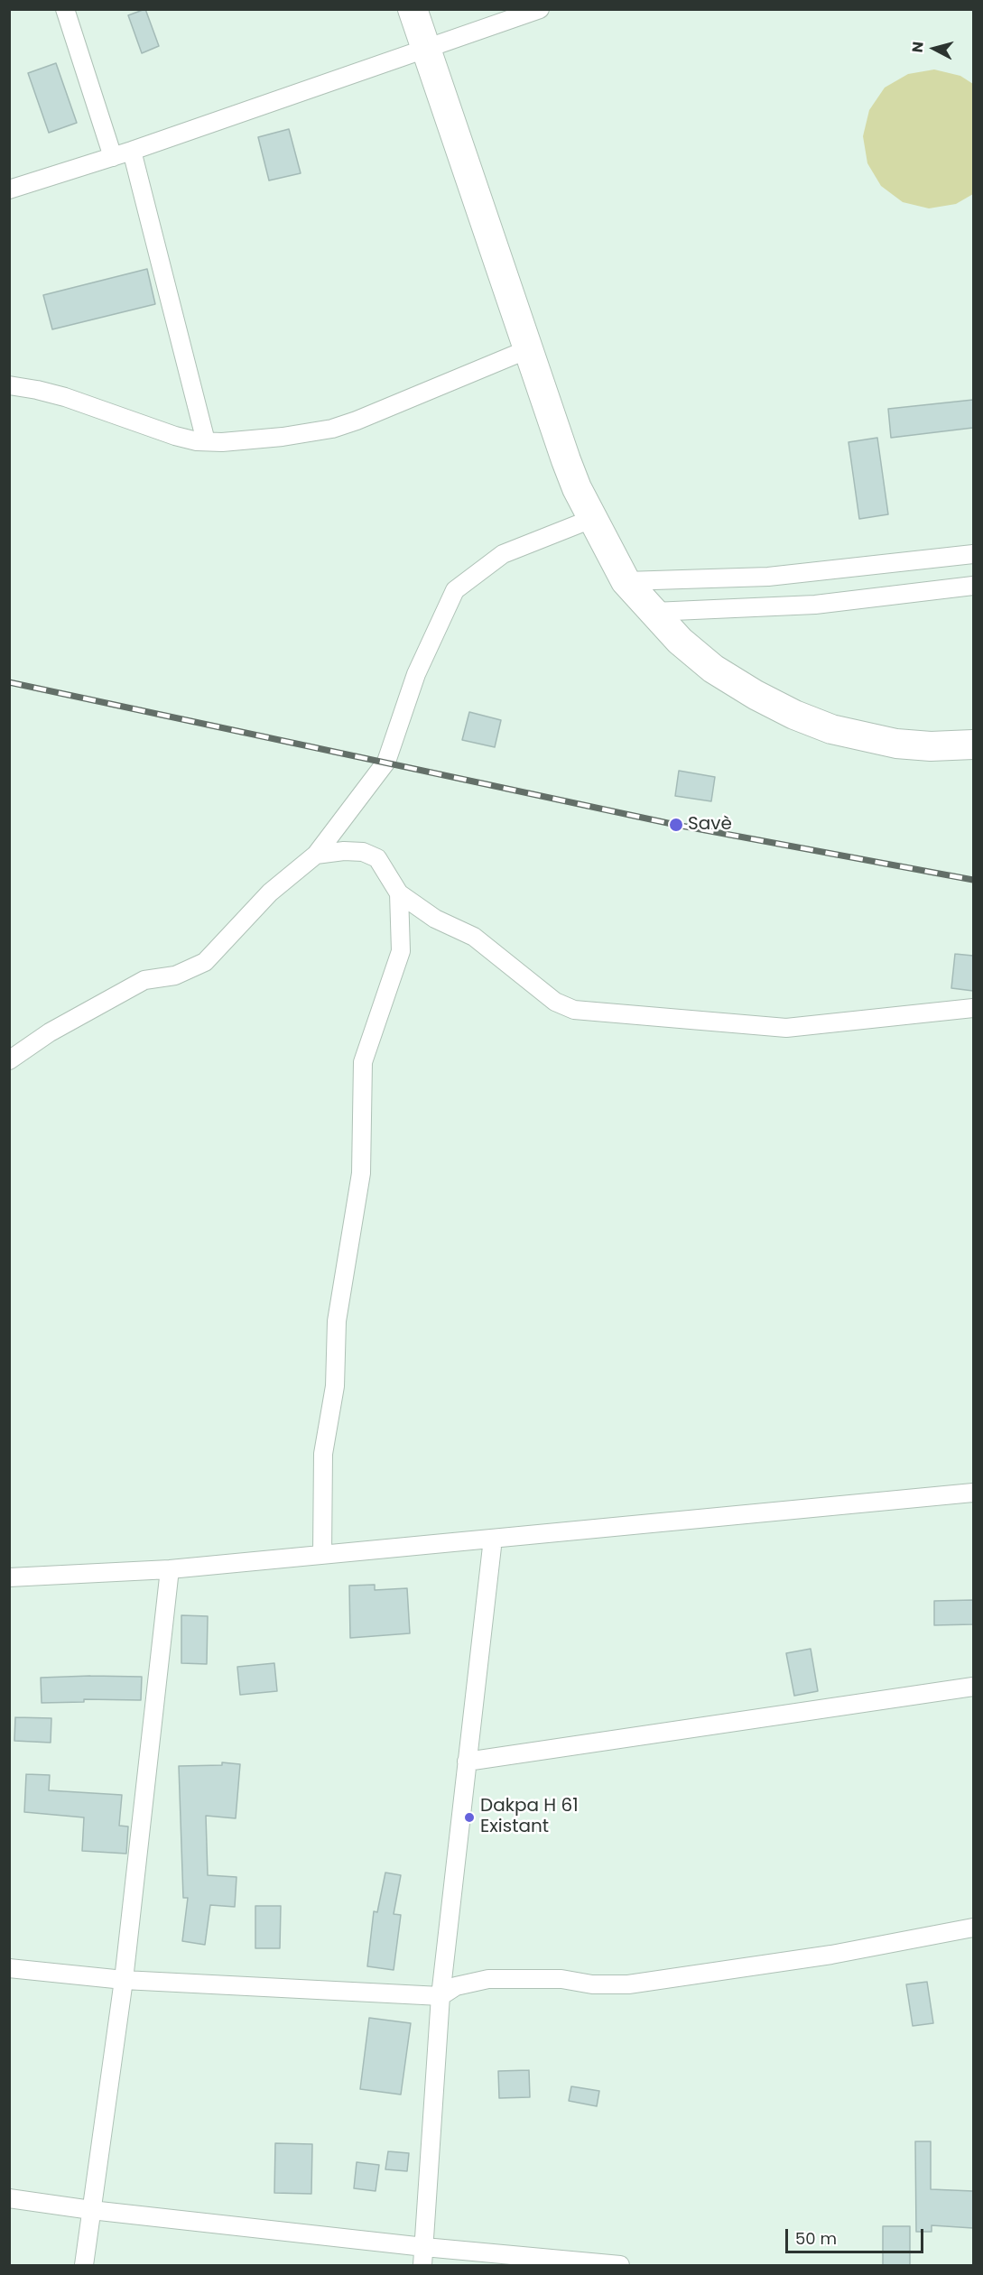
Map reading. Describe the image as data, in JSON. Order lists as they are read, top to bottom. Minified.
{"places":["Savè","Dakpa H 61 Existant"],"scale_bar":"50 m","north":"left"}
